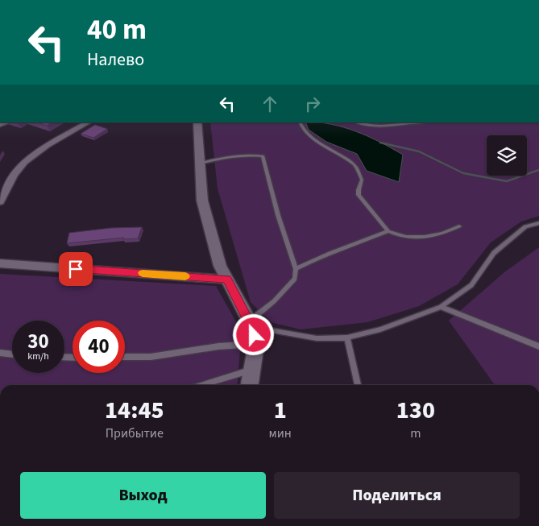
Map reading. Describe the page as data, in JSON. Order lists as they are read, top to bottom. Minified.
{"page":{"turn":["40 m","Налево"],"speed":"30 km/h","limit":"40","eta":["14:45","Прибытие","1","мин","130","m"],"buttons":["Выход","Поделиться"]}}
